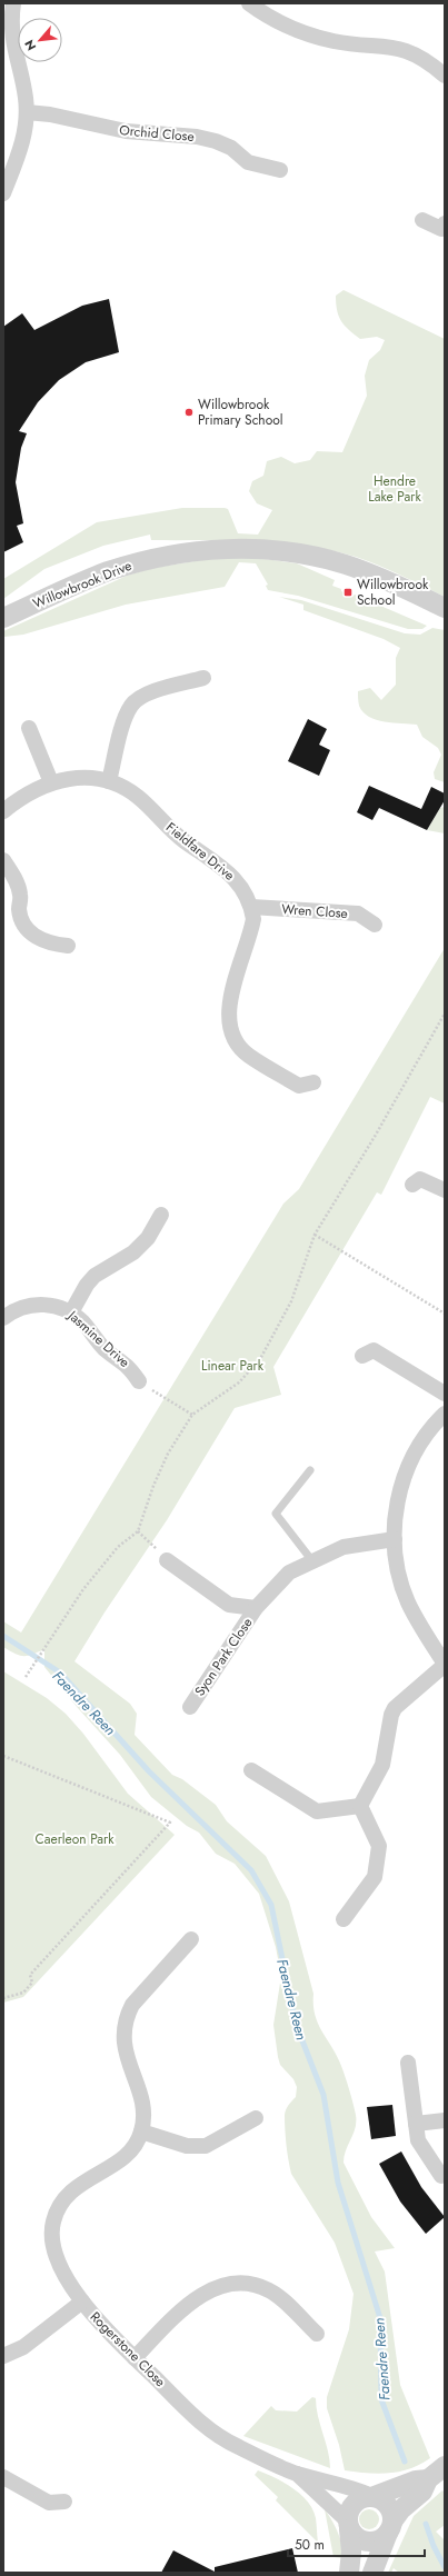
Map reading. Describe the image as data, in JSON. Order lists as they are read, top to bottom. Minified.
{"streets":{"street":["Orchid Close","Willowbrook Drive","Fieldfare Drive","Wren Close","Jasmine Drive","Syon Park Close","Rogerstone Close"]},"crossings":[["Fieldfare Drive","Wren Close"]],"water":["Faendre Reen"],"parks":["Hendre Lake Park","Linear Park","Caerleon Park"],"places":{"other":["Willowbrook Primary School"],"transit":["Willowbrook School"]},"scale_bar":"50 m","north":"bottom left"}
